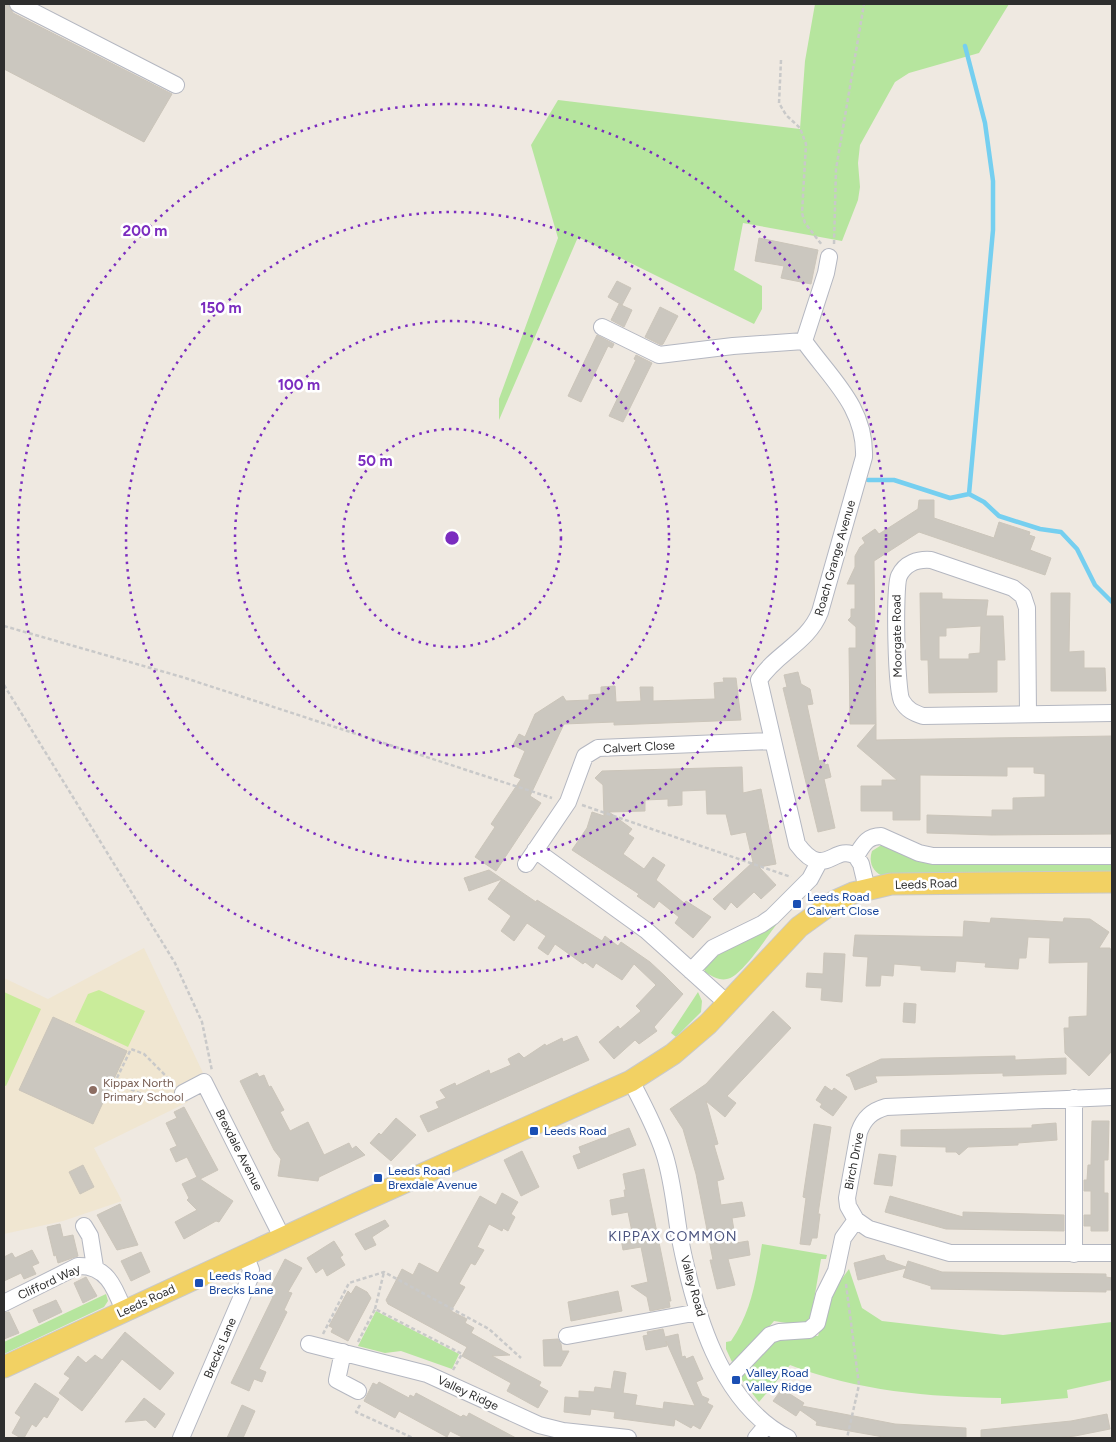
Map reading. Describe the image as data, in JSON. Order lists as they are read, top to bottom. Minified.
{"streets":{"main road":["Leeds Road"],"street":["Roach Grange Avenue","Moorgate Road","Calvert Close","Brexdale Avenue","Birch Drive","Clifford Way","Valley Road","Brecks Lane","Valley Ridge"]},"crossings":[["Roach Grange Avenue","Calvert Close"],["Leeds Road","Brexdale Avenue"],["Leeds Road","Clifford Way"],["Leeds Road","Valley Road"],["Leeds Road","Brecks Lane"]],"districts":["KIPPAX COMMON"],"places":{"transit":["Leeds Road Calvert Close","Leeds Road","Leeds Road Brexdale Avenue","Leeds Road Brecks Lane","Valley Road Valley Ridge"],"other":["Kippax North Primary School"]},"rings":["200 m","150 m","100 m","50 m"]}
